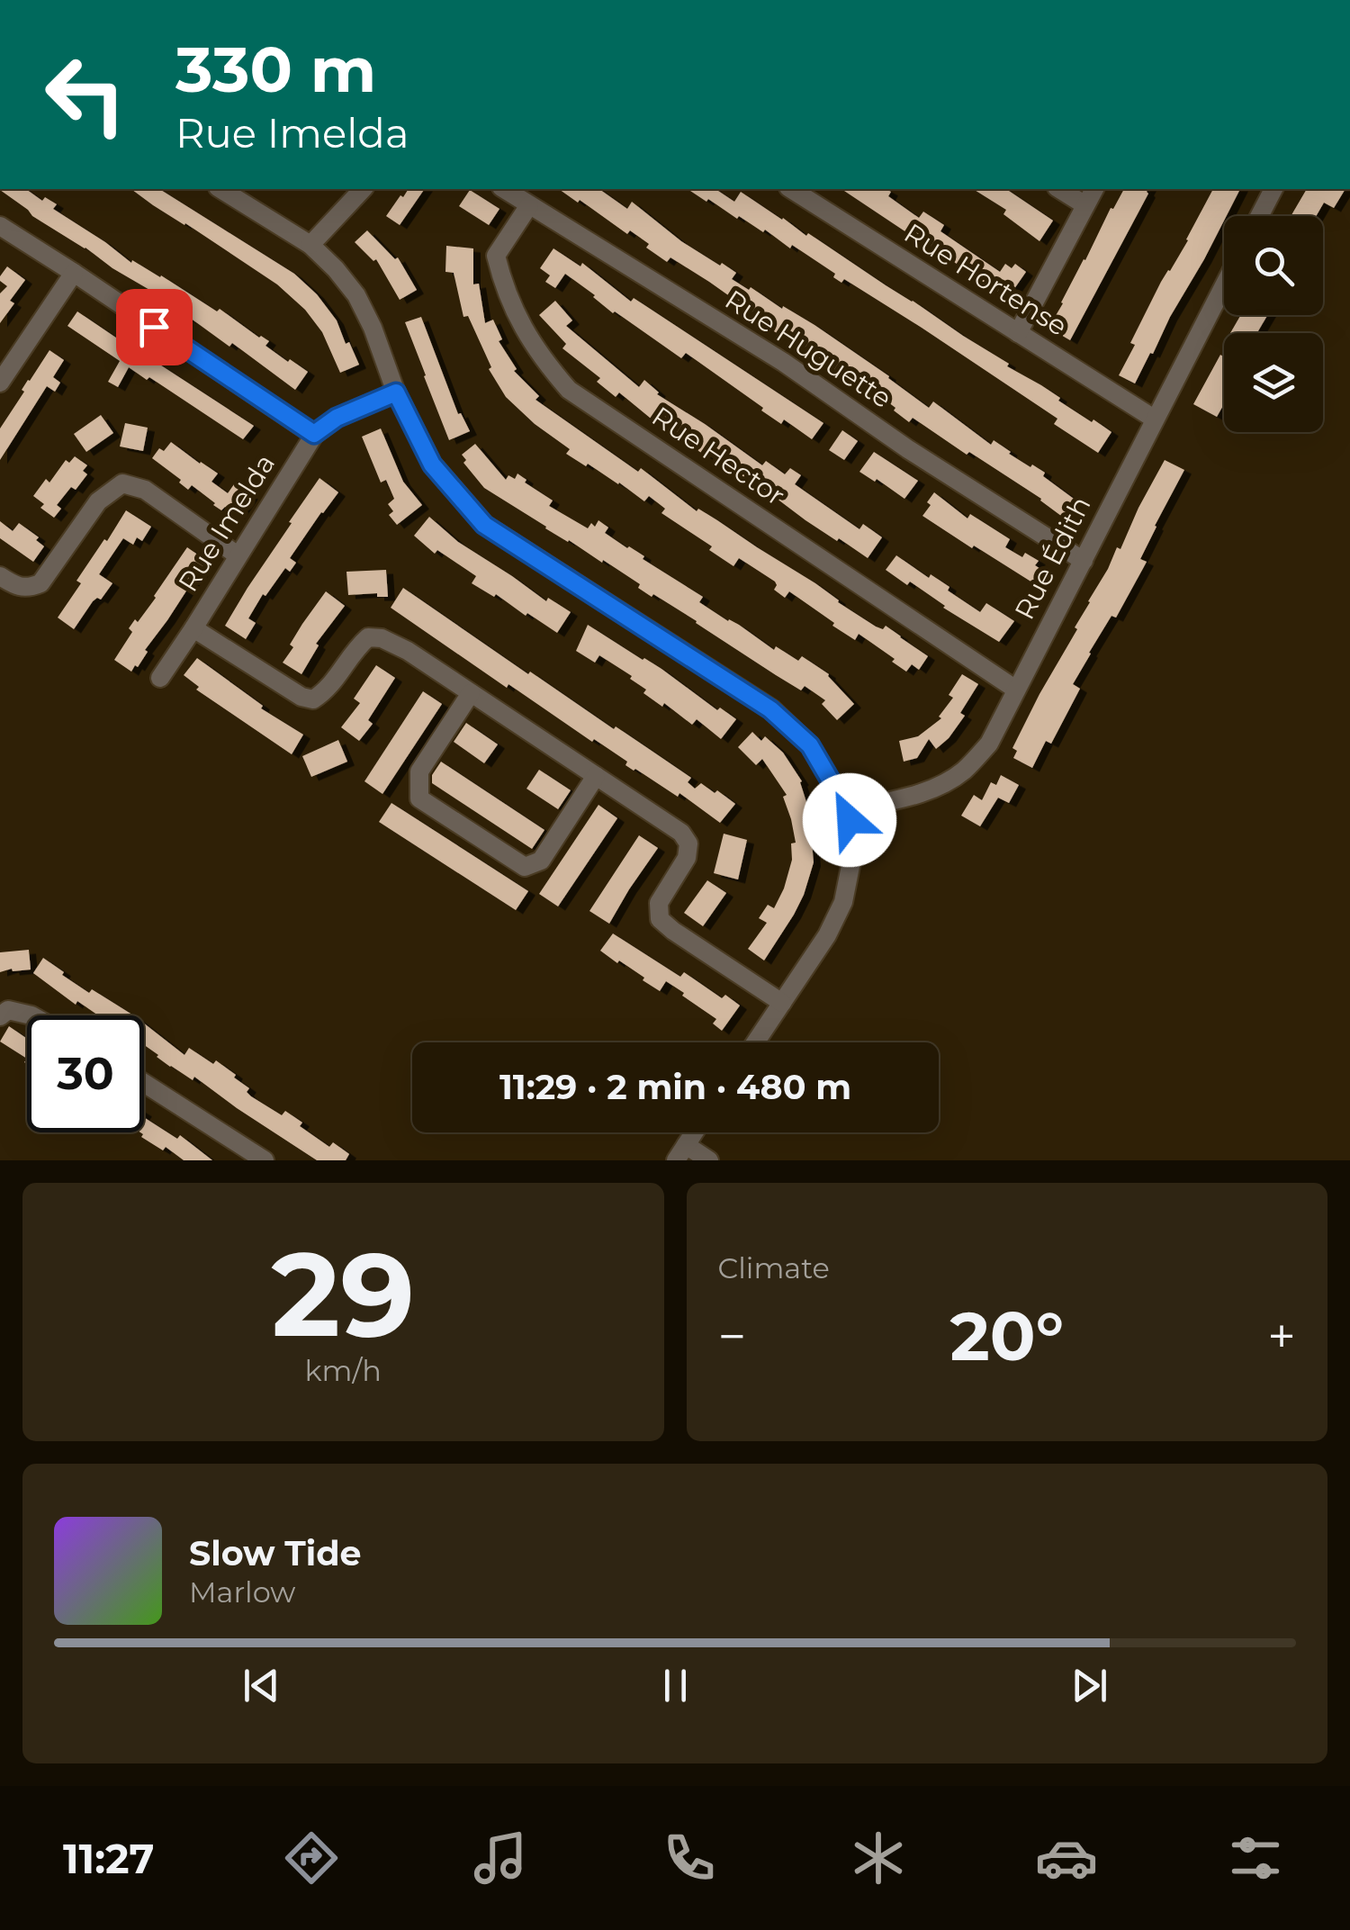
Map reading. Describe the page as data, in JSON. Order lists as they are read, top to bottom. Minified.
{"streets":{"street":["Rue Hortense","Rue Huguette","Rue Hector","Rue Imelda","Rue Édith"]},"crossings":[["Rue Hortense","Rue Édith"],["Rue Huguette","Rue Hector"],["Rue Huguette","Rue Édith"],["Rue Hector","Rue Édith"]],"page":{"turn":["330 m","Rue Imelda"],"limit":"30","trip":"11:29 · 2 min · 480 m","tile":[["29","km/h"],"Climate"],"heat":["−","20°","+"],"song":["Slow Tide","Marlow"],"tabs":"11:27"}}
